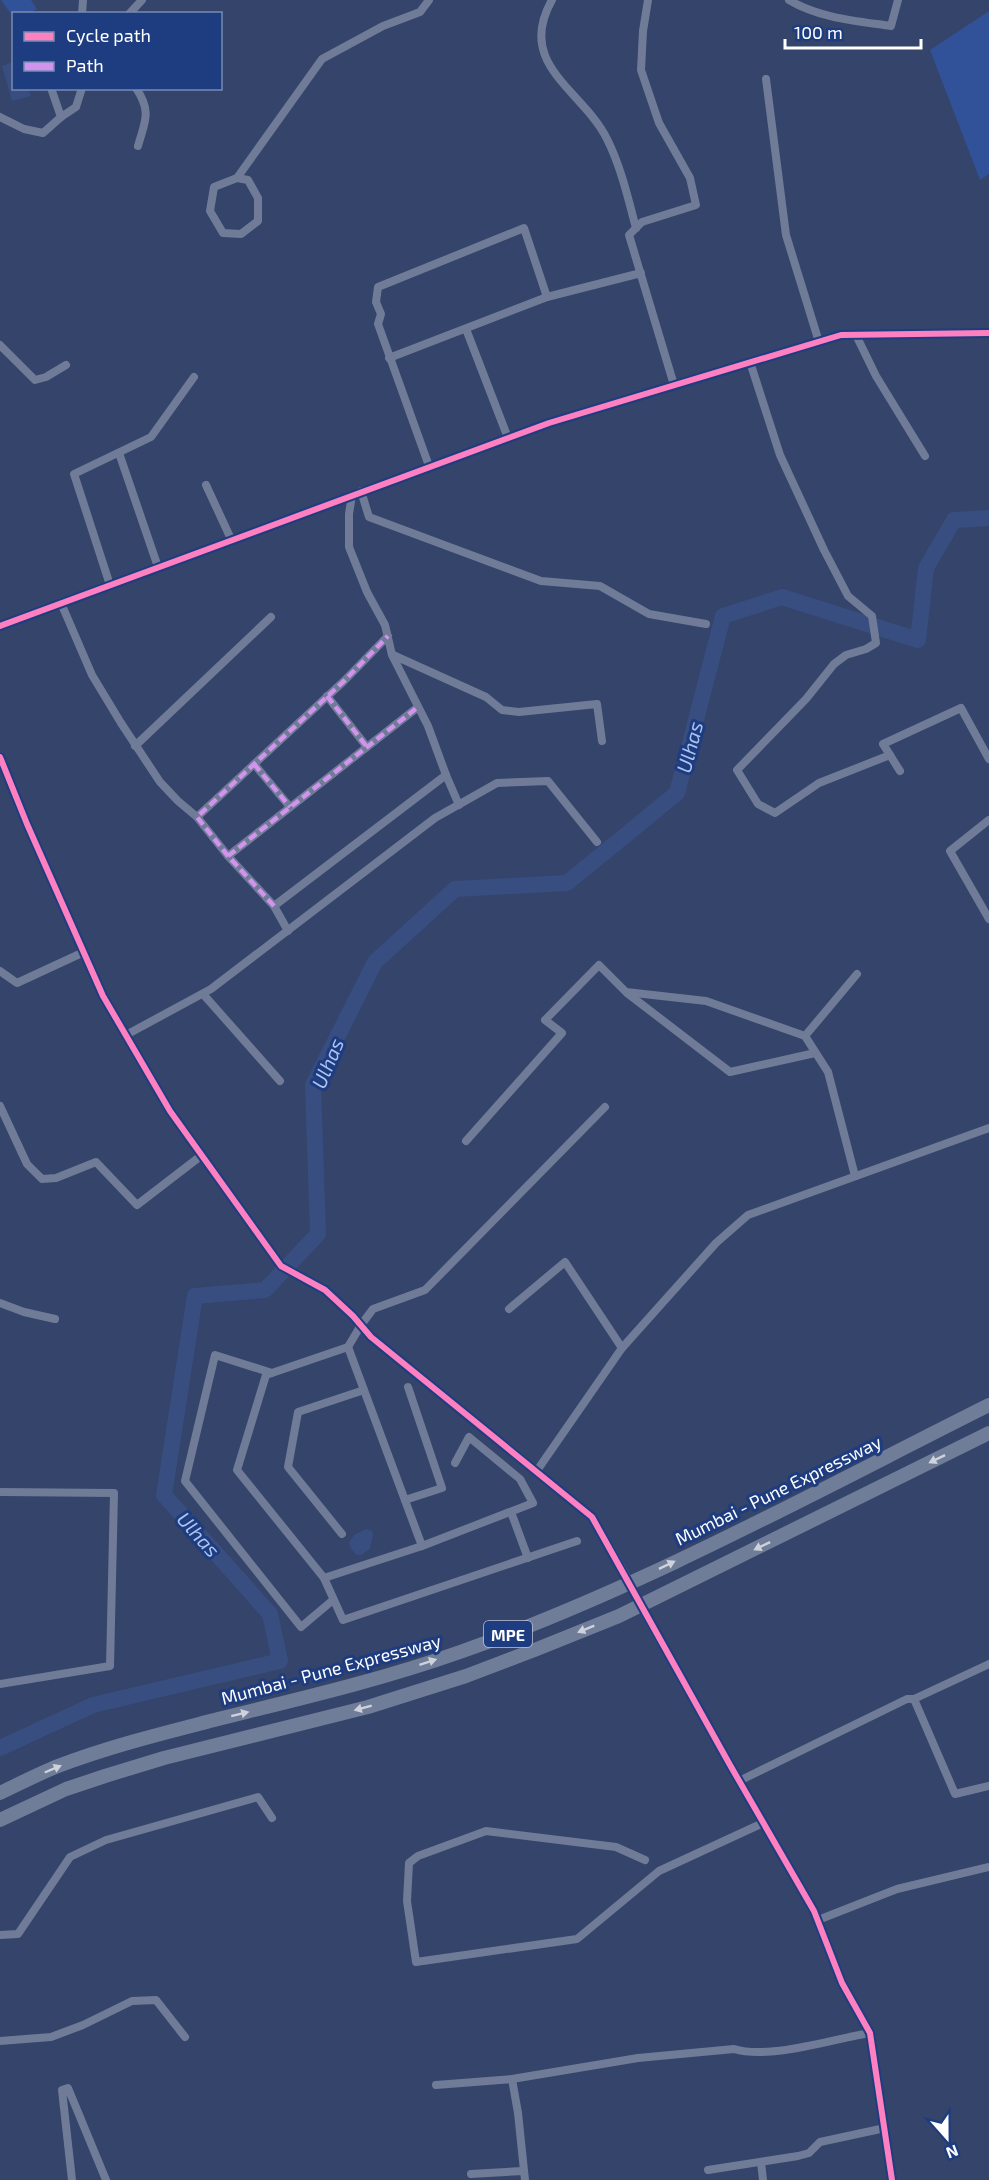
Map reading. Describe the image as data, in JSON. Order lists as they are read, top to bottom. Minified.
{"streets":{"highway":["Mumbai - Pune Expressway","MPE"]},"water":["Ulhas"],"legend":["Cycle path","Path"],"scale_bar":"100 m","north":"bottom"}
